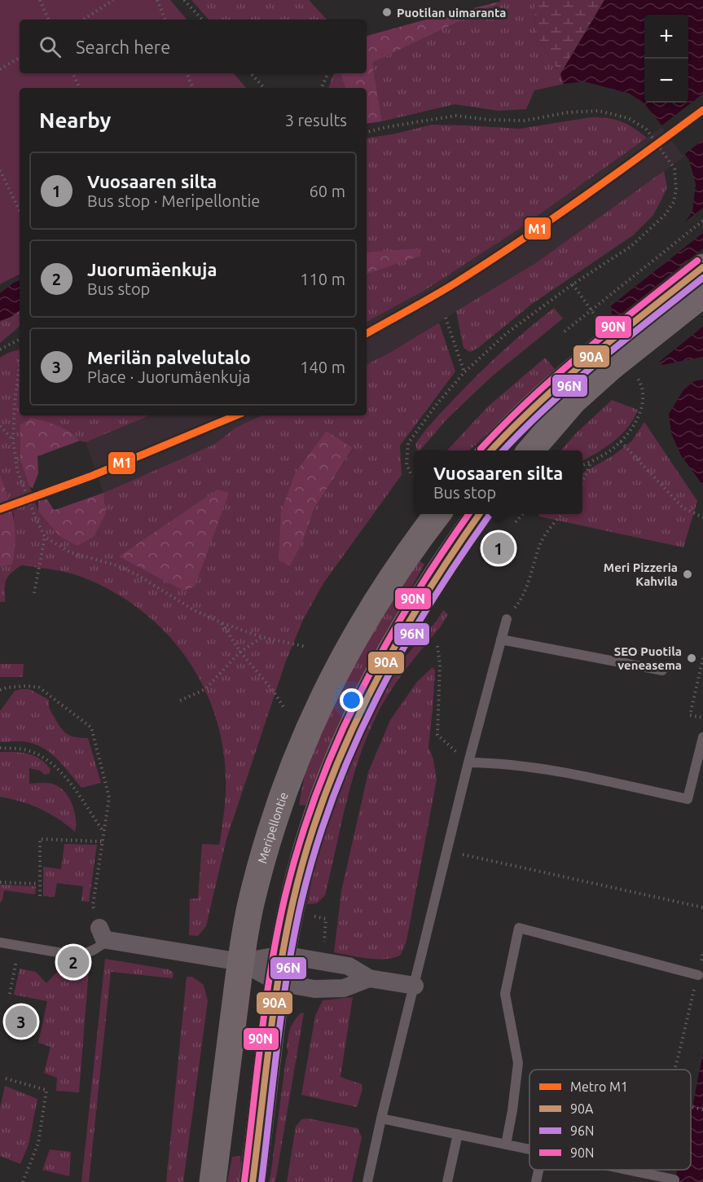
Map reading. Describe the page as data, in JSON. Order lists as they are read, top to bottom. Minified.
{"streets":{"main road":["Meripellontie"]},"places":["Puotilan uimaranta","Meri Pizzeria Kahvila","SEO Puotila veneasema"],"lines":["metro line M1","transit line 90N","transit line 90A","transit line 96N"],"legend":["Metro M1","90A","96N","90N"],"page":{"map_buttons":["+","−"],"search":"Search here","heading":["Nearby","3 results"],"list":[{"mark":"1","name":"Vuosaaren silta","note":"Bus stop · Meripellontie","value":"60 m"},{"mark":"2","name":"Juorumäenkuja","note":"Bus stop","value":"110 m"},{"mark":"3","name":"Merilän palvelutalo","note":"Place · Juorumäenkuja","value":"140 m"}],"popup":["Vuosaaren silta","Bus stop"],"pins":["1","2","3"]}}
